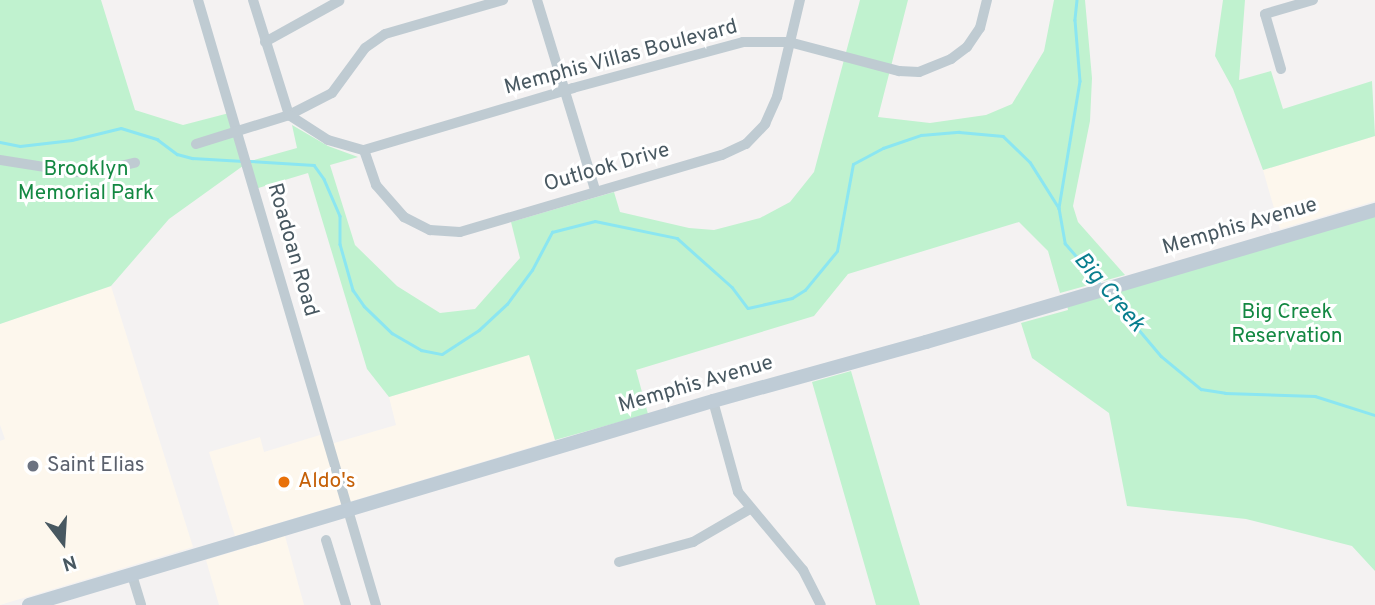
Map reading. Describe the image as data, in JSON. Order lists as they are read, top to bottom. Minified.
{"streets":{"main road":["Memphis Avenue"],"street":["Memphis Villas Boulevard","Outlook Drive","Roadoan Road"]},"crossings":[["Memphis Villas Boulevard","Outlook Drive"],["Memphis Avenue","Roadoan Road"]],"water":["Big Creek"],"parks":["Brooklyn Memorial Park","Big Creek Reservation"],"places":["Saint Elias","Aldo's"],"north":"bottom"}
